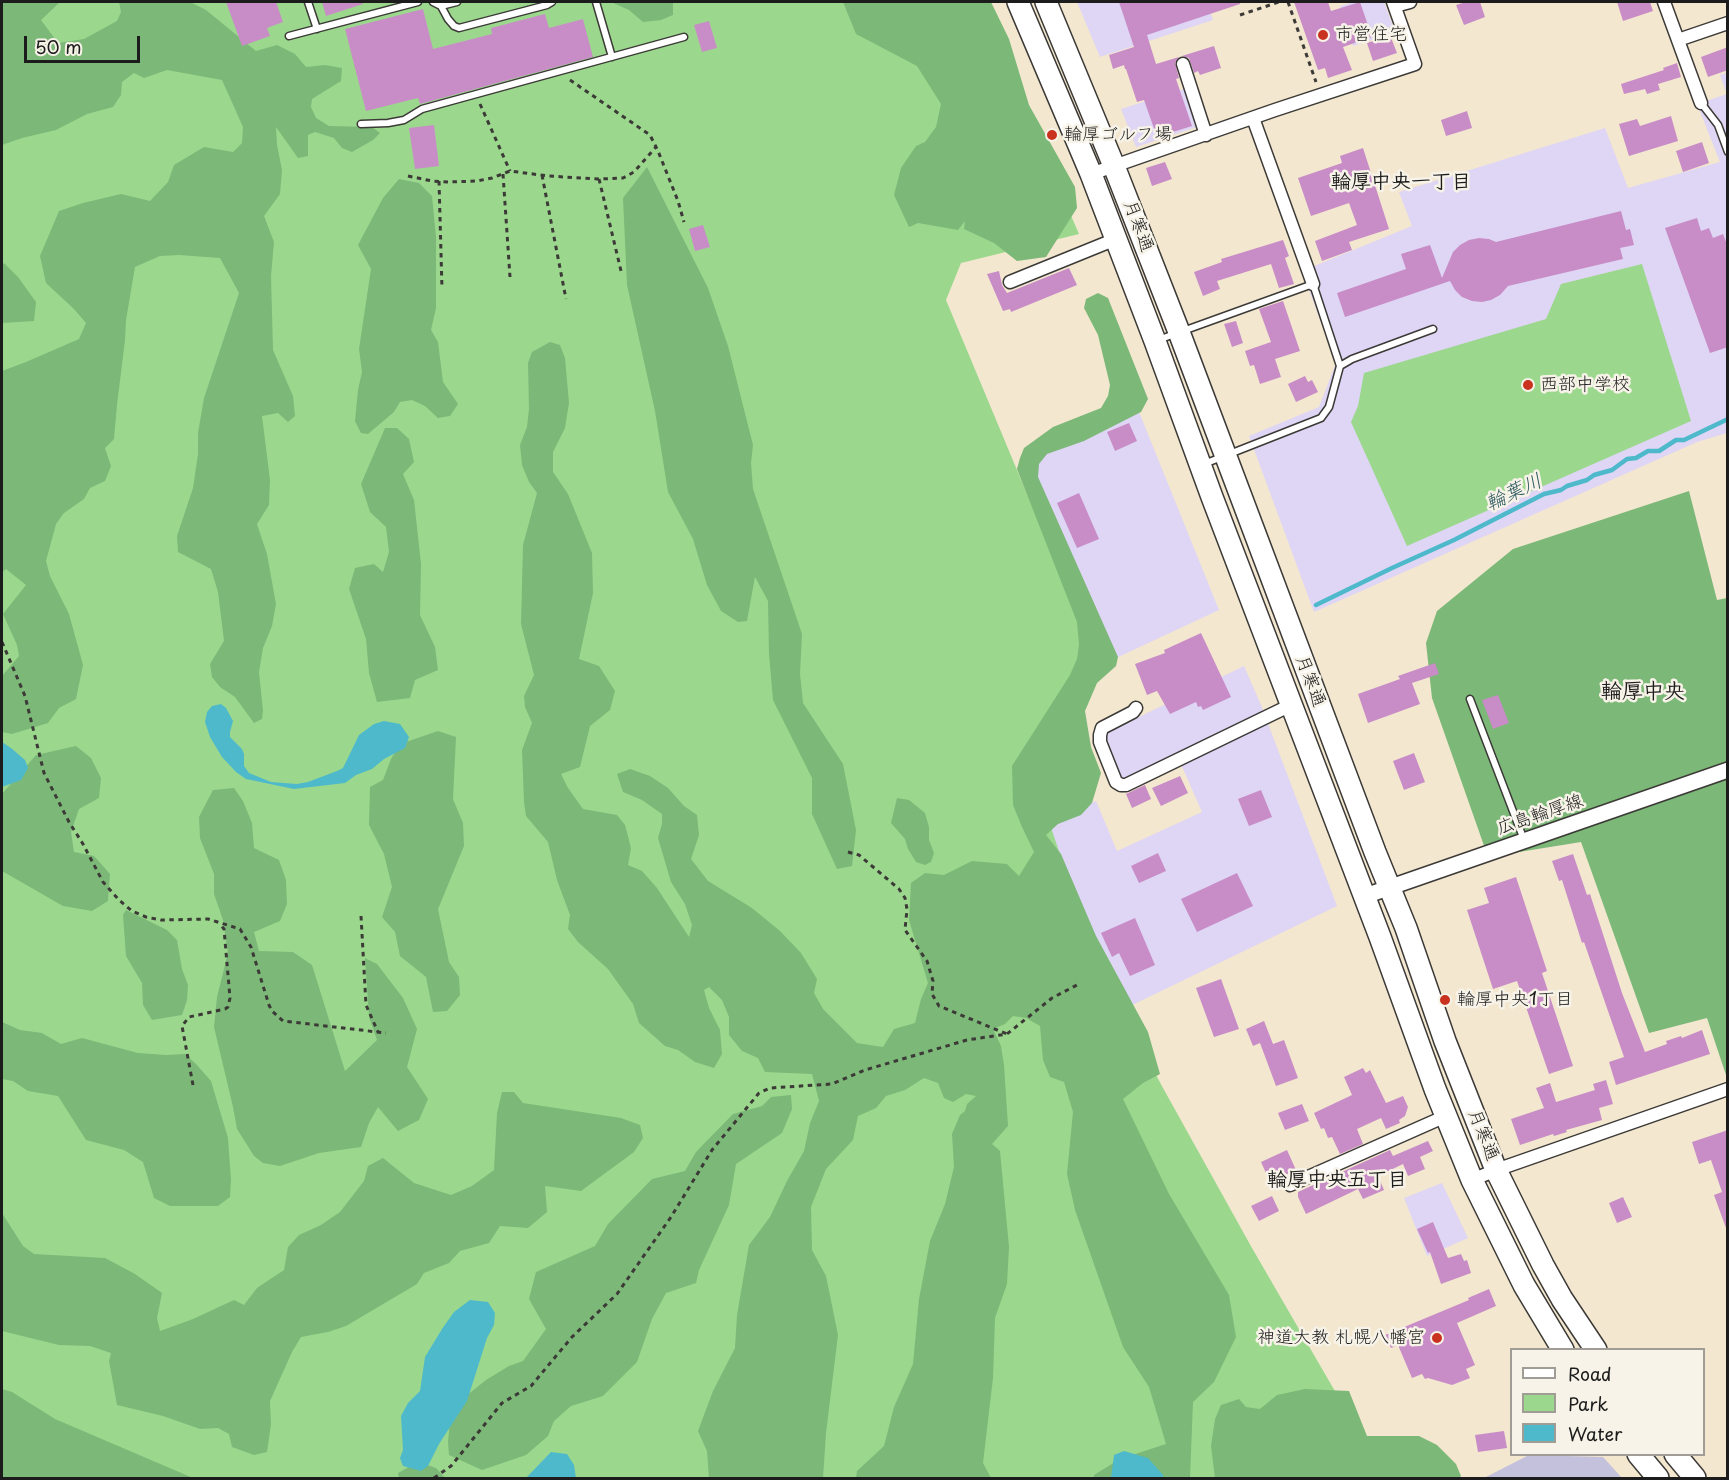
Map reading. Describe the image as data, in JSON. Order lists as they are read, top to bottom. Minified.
{"streets":{"highway":["月寒通"],"street":["広島輪厚線"]},"crossings":[["月寒通","広島輪厚線"]],"districts":["輪厚中央一丁目","輪厚中央","輪厚中央五丁目"],"water":["輪葉川"],"places":["市営住宅","輪厚ゴルフ場","西部中学校","輪厚中央1丁目","神道大教 札幌八幡宮"],"legend":["Road","Park","Water"],"scale_bar":"50 m"}
